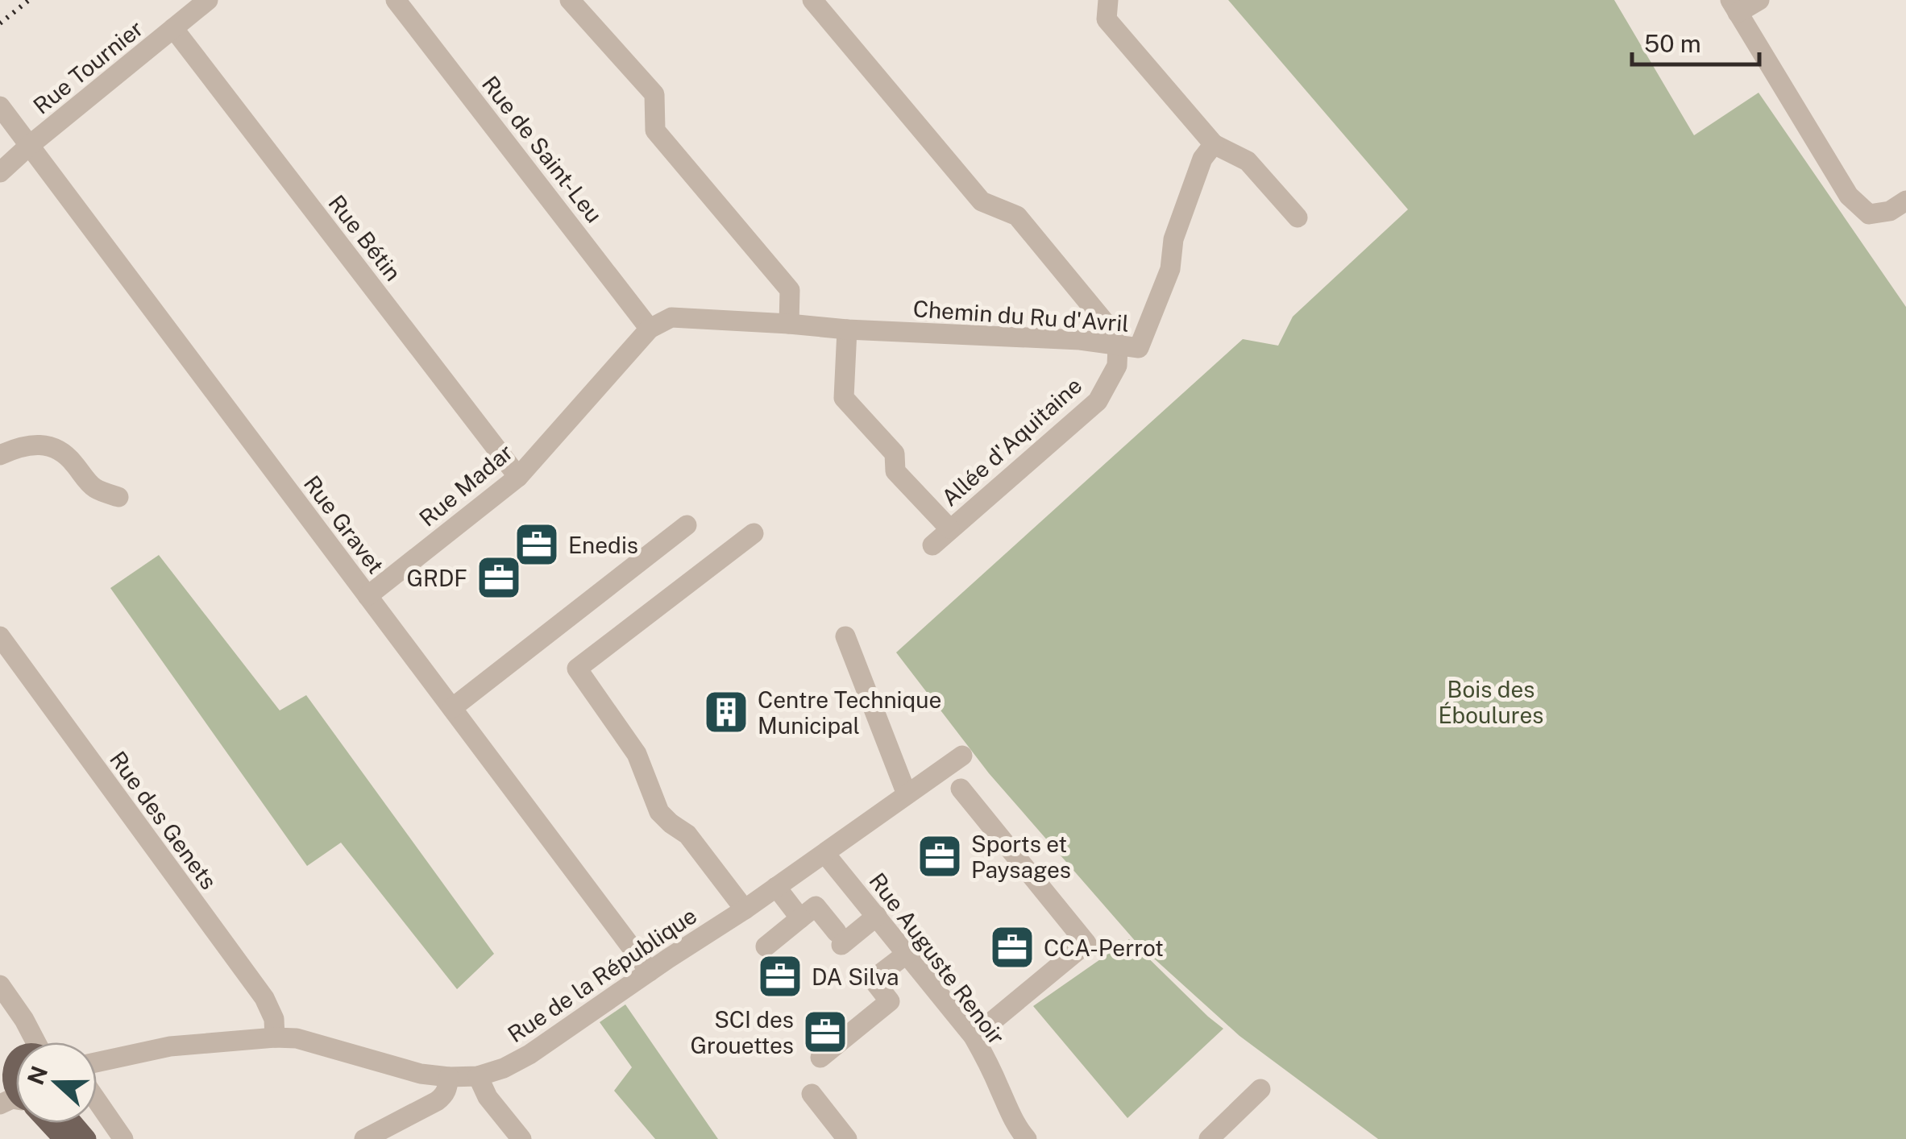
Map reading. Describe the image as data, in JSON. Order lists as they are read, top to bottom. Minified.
{"streets":{"street":["Rue Tournier","Rue de Saint-Leu","Rue Bétin","Chemin du Ru d'Avril","Allée d'Aquitaine","Rue Madar","Rue Gravet","Rue des Genets","Rue Auguste Renoir","Rue de la République"]},"crossings":[["Rue Tournier","Rue Bétin"],["Rue Tournier","Rue Gravet"],["Rue de Saint-Leu","Chemin du Ru d'Avril"],["Rue de Saint-Leu","Rue Madar"],["Rue Bétin","Rue Madar"],["Chemin du Ru d'Avril","Allée d'Aquitaine"],["Chemin du Ru d'Avril","Rue Madar"],["Rue Madar","Rue Gravet"],["Rue Gravet","Rue de la République"],["Rue des Genets","Rue de la République"],["Rue Auguste Renoir","Rue de la République"]],"parks":["Bois des Éboulures"],"places":{"office":["Enedis","GRDF","Sports et Paysages","CCA-Perrot","DA Silva","SCI des Grouettes"],"building":["Centre Technique Municipal"]},"scale_bar":"50 m","north":"left"}
